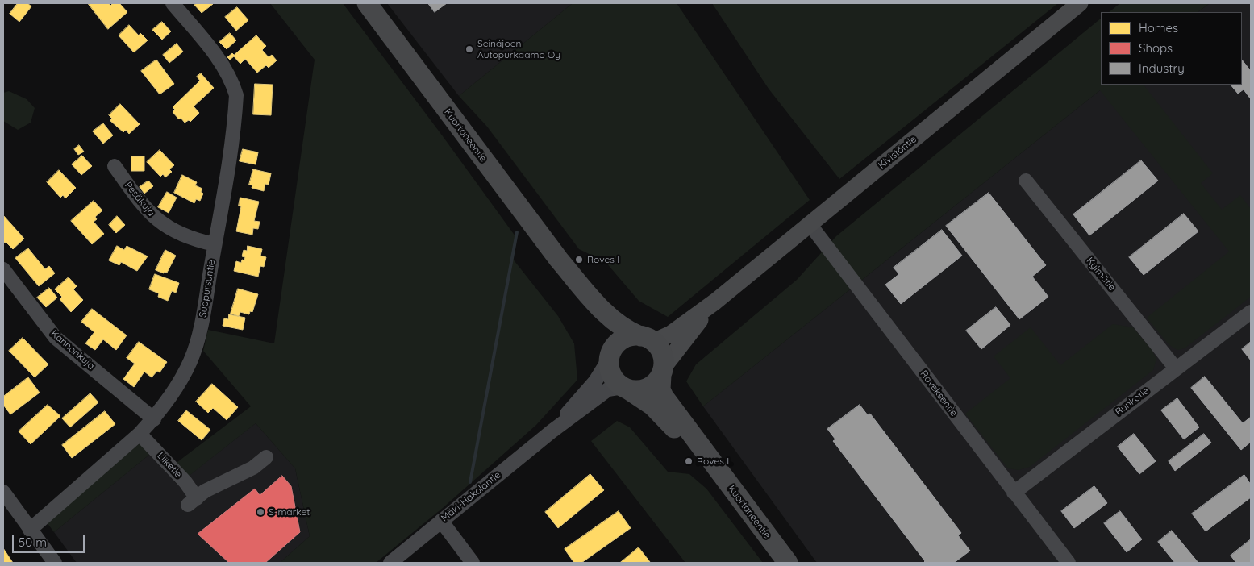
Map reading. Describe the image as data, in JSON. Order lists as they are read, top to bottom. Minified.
{"streets":{"highway":["Kuortaneentie"],"main road":["Kivistöntie"],"street":["Pesäkuja","Kylmätie","Suopursuntie","Kannonkuja","Roveksentie","Runkotie","Liiketie","Mäki-Hakolantie"]},"crossings":[["Kuortaneentie","Kivistöntie"],["Kuortaneentie","Mäki-Hakolantie"],["Kivistöntie","Roveksentie"],["Kivistöntie","Mäki-Hakolantie"],["Pesäkuja","Suopursuntie"],["Kylmätie","Runkotie"],["Suopursuntie","Kannonkuja"],["Suopursuntie","Liiketie"],["Roveksentie","Runkotie"]],"places":["Seinäjoen Autopurkaamo Oy","Roves I","Roves L","S-market"],"legend":["Homes","Shops","Industry"],"scale_bar":"50 m"}
